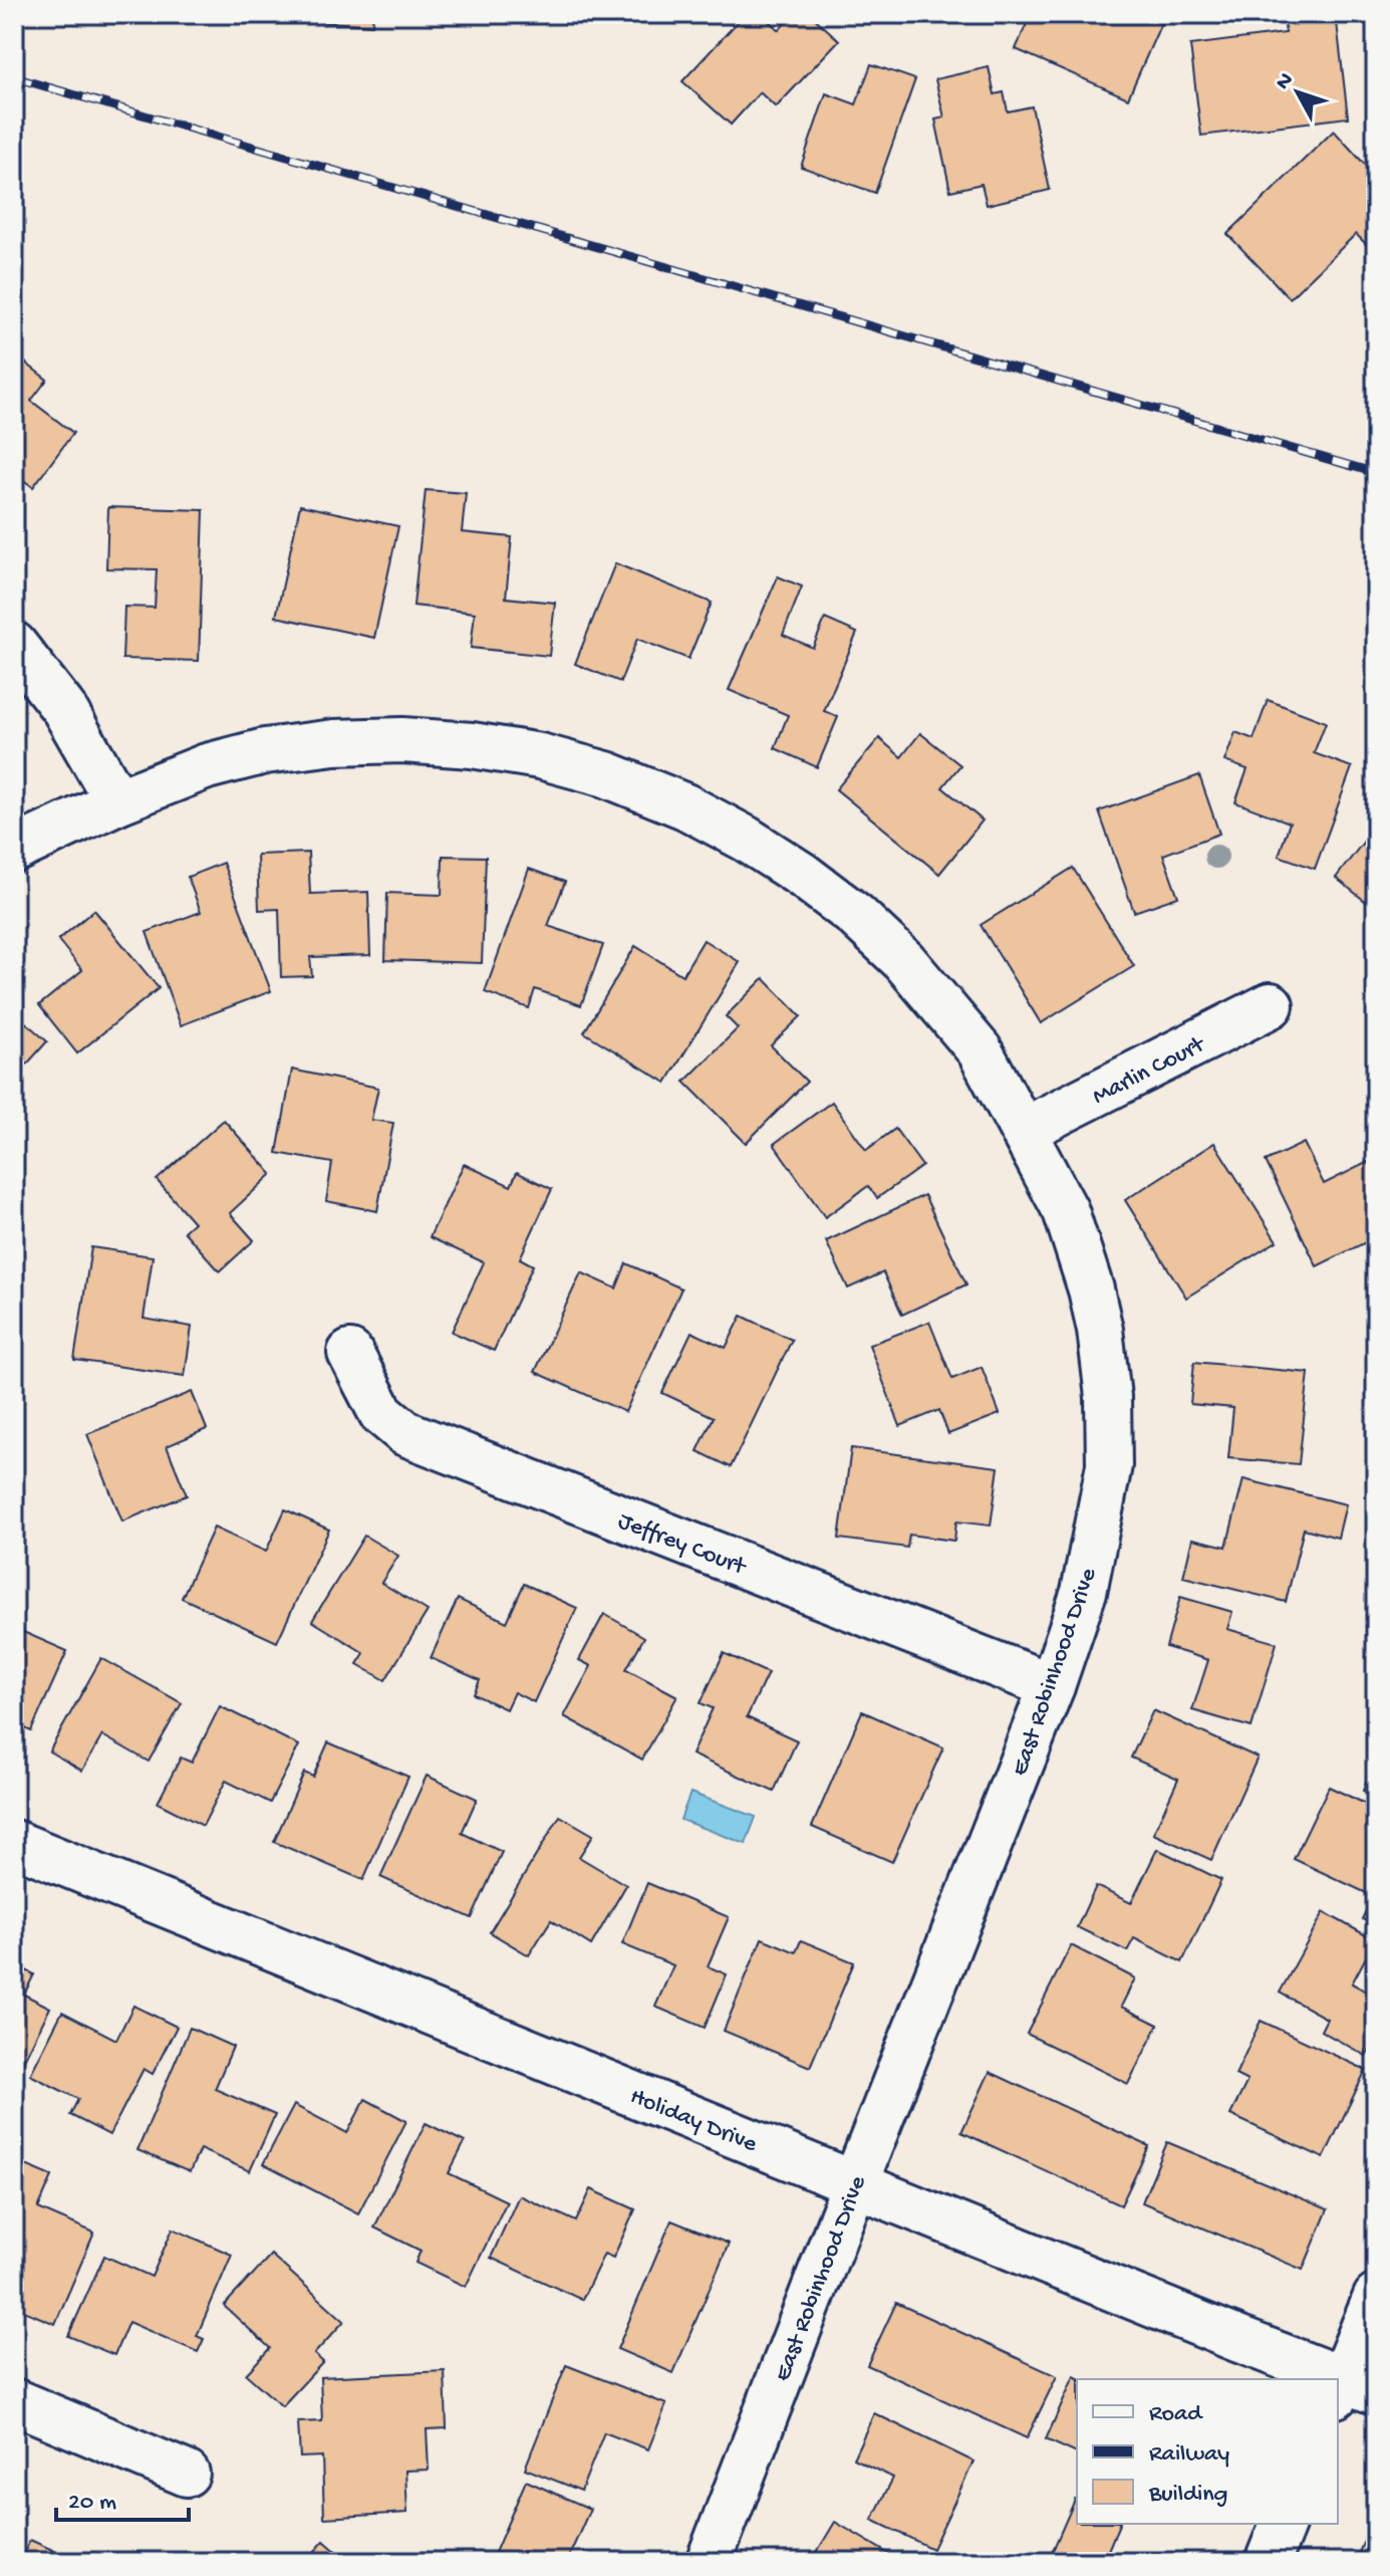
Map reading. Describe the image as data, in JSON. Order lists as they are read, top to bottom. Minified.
{"streets":{"street":["Marlin Court","Jeffrey Court","East Robinhood Drive","Holiday Drive"]},"crossings":[["Marlin Court","East Robinhood Drive"],["Jeffrey Court","East Robinhood Drive"],["East Robinhood Drive","Holiday Drive"]],"legend":["Road","Railway","Building"],"scale_bar":"20 m","north":"top left"}
